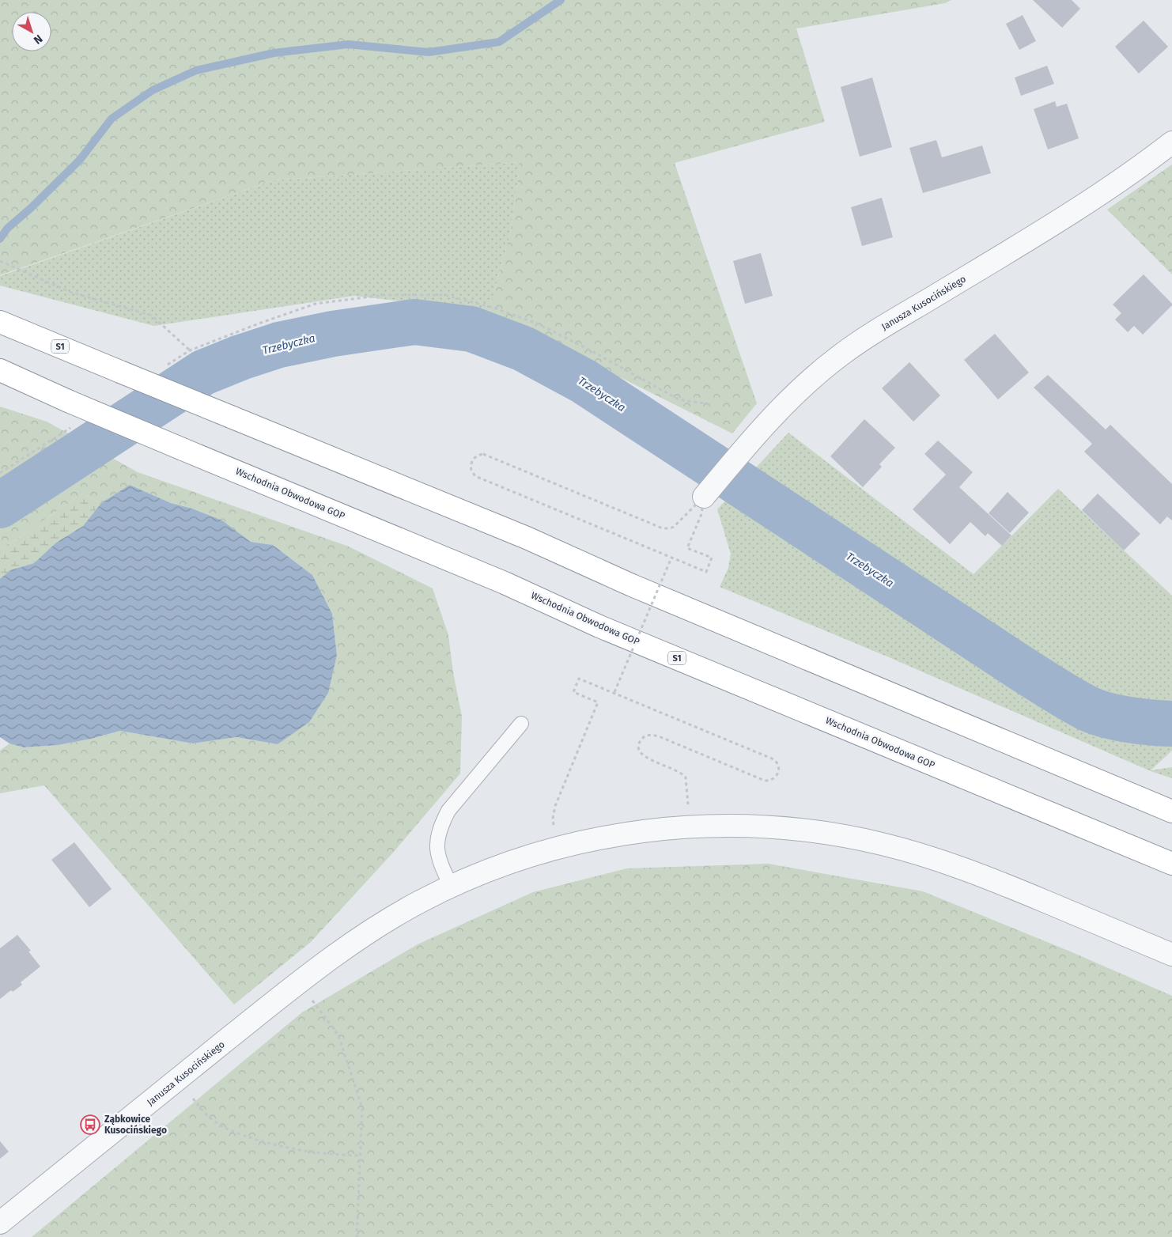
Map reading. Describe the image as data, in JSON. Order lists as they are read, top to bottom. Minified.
{"streets":{"highway":["S1","Wschodnia Obwodowa GOP"],"street":["Janusza Kusocińskiego"]},"water":["Trzebyczka"],"places":{"bus stop":["Ząbkowice Kusocińskiego"]},"north":"bottom right"}
